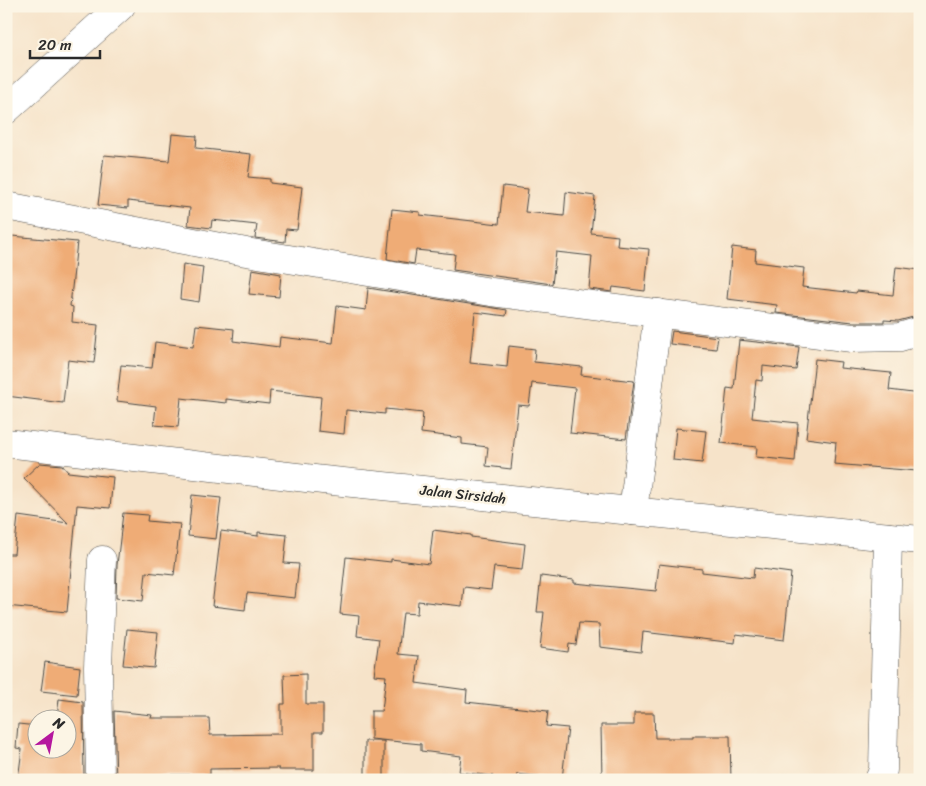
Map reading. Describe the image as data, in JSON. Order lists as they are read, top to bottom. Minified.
{"streets":{"main road":["Jalan Sirsidah"]},"scale_bar":"20 m","north":"top right"}
